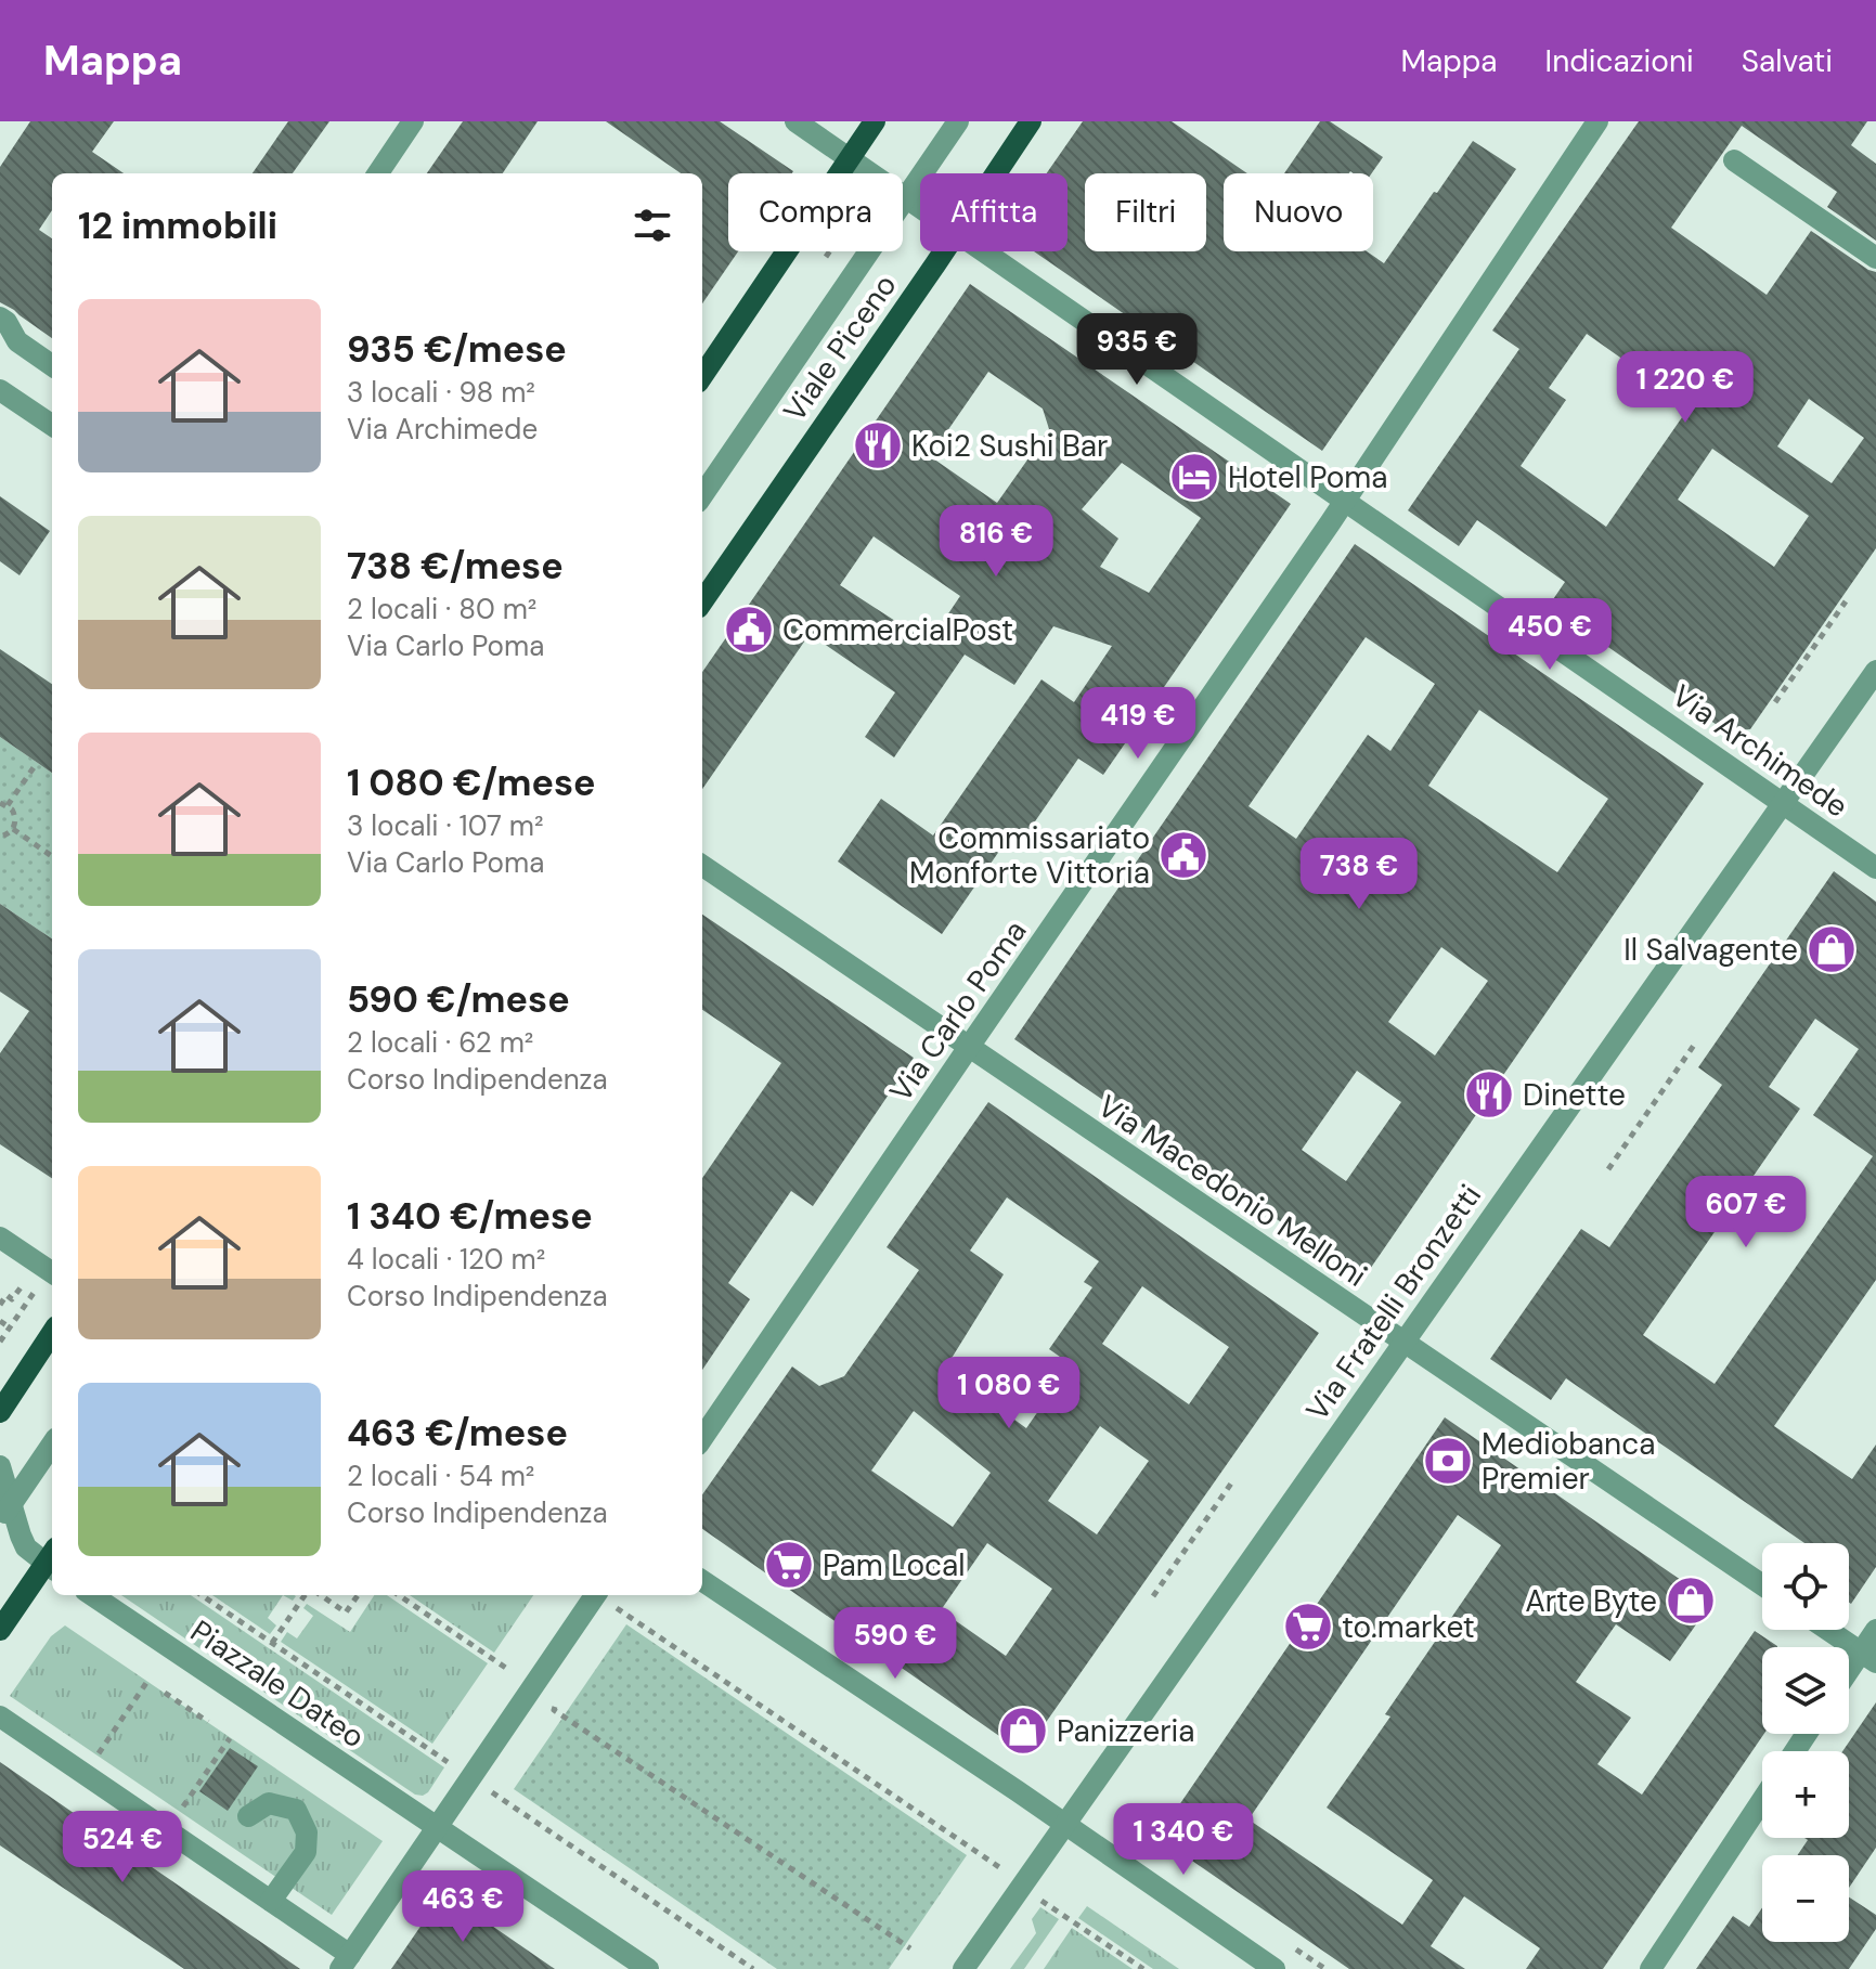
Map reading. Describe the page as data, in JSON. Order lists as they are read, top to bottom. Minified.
{"streets":{"main road":["Viale Piceno"],"street":["Via Archimede","Via Carlo Poma","Via Macedonio Melloni","Via Fratelli Bronzetti","Piazzale Dateo"]},"crossings":[["Via Archimede","Via Carlo Poma"],["Via Archimede","Via Fratelli Bronzetti"],["Via Carlo Poma","Via Macedonio Melloni"],["Via Macedonio Melloni","Via Fratelli Bronzetti"]],"places":{"restaurant":["Koi2 Sushi Bar","Dinette"],"hotel":["Hotel Poma"],"public building":["CommercialPost","Commissariato Monforte Vittoria"],"shop":["Il Salvagente","Arte Byte","Panizzeria"],"bank":["Mediobanca Premier"],"supermarket":["Pam Local","to.market"]},"page":{"header":"Mappa","nav":["Mappa","Indicazioni","Salvati"],"chip":["Compra","Affitta","Filtri","Nuovo"],"heading":"12 immobili","list":[{"name":"935 €/mese","note":"3 locali · 98 m² · Via Archimede"},{"name":"738 €/mese","note":"2 locali · 80 m² · Via Carlo Poma"},{"name":"1 080 €/mese","note":"3 locali · 107 m² · Via Carlo Poma"},{"name":"590 €/mese","note":"2 locali · 62 m² · Corso Indipendenza"},{"name":"1 340 €/mese","note":"4 locali · 120 m² · Corso Indipendenza"},{"name":"463 €/mese","note":"2 locali · 54 m² · Corso Indipendenza"}],"price":["935 €","1 220 €","816 €","450 €","419 €","738 €","607 €","1 080 €","590 €","1 340 €","524 €","463 €"],"map_buttons":["+","−"]}}
